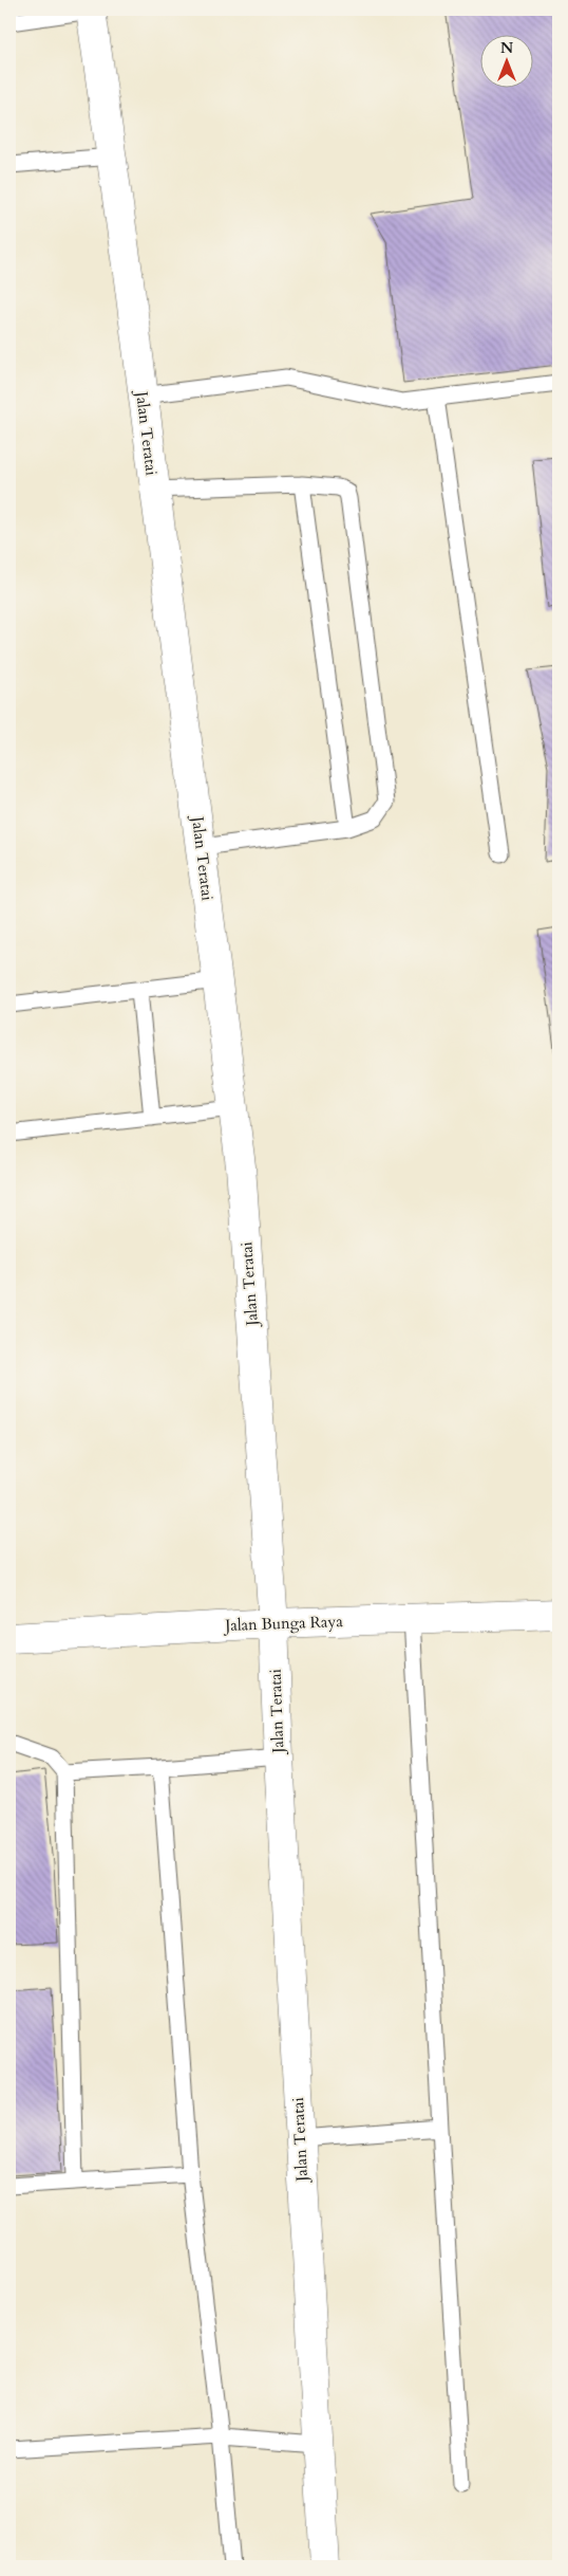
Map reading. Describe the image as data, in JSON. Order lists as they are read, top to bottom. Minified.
{"streets":{"street":["Jalan Teratai","Jalan Bunga Raya"]},"crossings":[["Jalan Teratai","Jalan Bunga Raya"]],"north":"top"}
